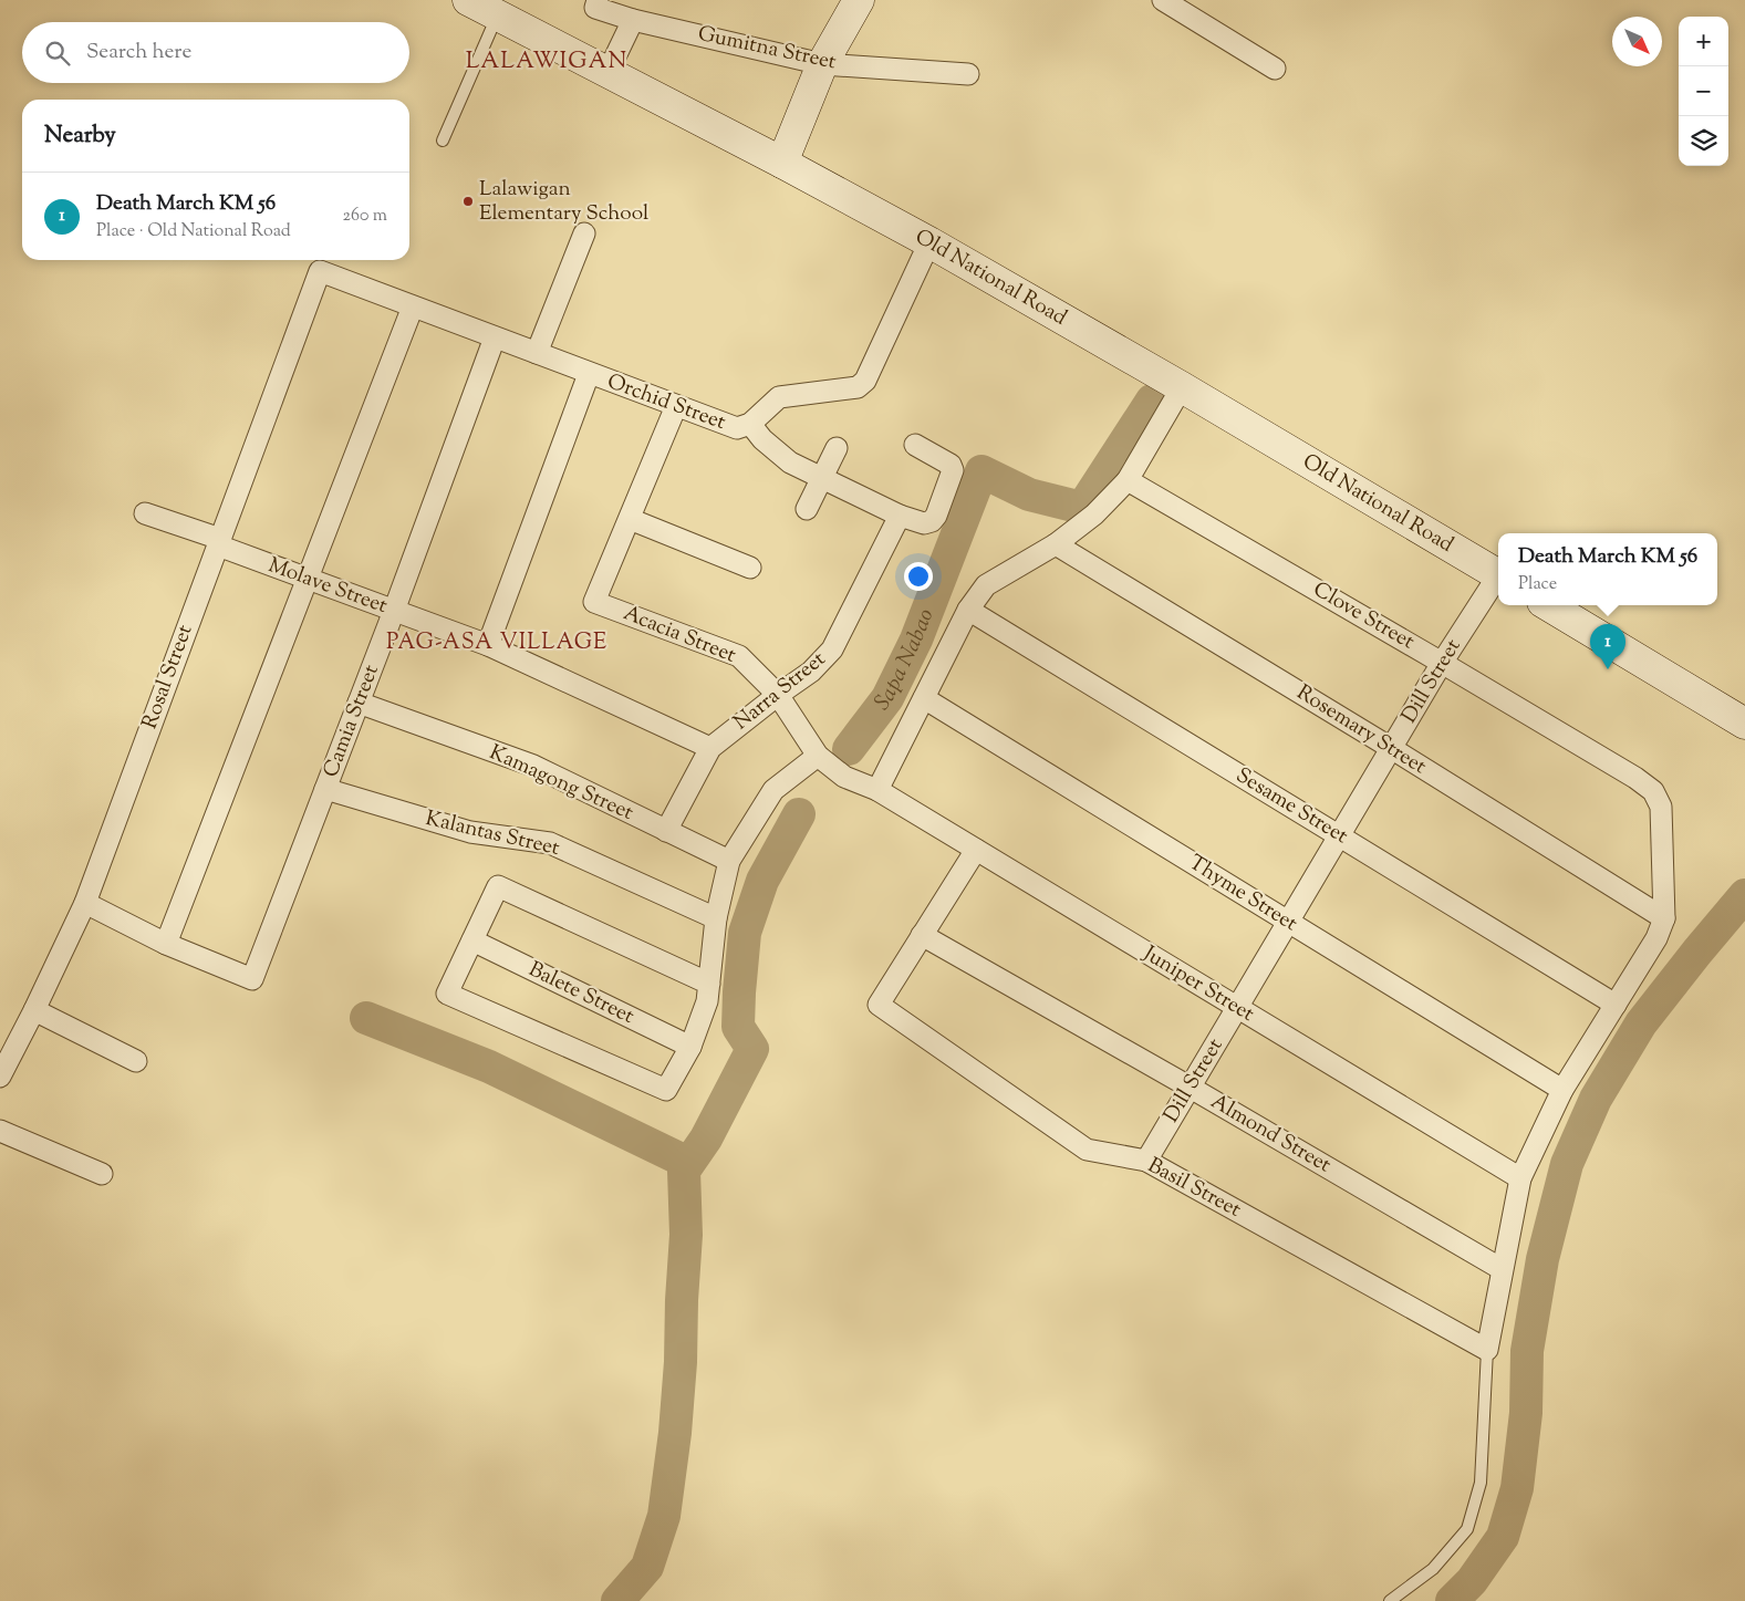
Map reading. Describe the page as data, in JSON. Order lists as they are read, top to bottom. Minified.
{"streets":{"main road":["Old National Road"],"street":["Gumitna Street","Orchid Street","Molave Street","Clove Street","Acacia Street","Rosal Street","Dill Street","Narra Street","Camia Street","Rosemary Street","Kamagong Street","Sesame Street","Kalantas Street","Thyme Street","Juniper Street","Balete Street","Almond Street","Basil Street"]},"crossings":[["Old National Road","Orchid Street"],["Orchid Street","Rosal Street"],["Orchid Street","Camia Street"],["Molave Street","Rosal Street"],["Molave Street","Narra Street"],["Molave Street","Camia Street"],["Clove Street","Dill Street"],["Clove Street","Rosemary Street"],["Acacia Street","Narra Street"],["Acacia Street","Juniper Street"],["Dill Street","Rosemary Street"],["Dill Street","Sesame Street"],["Dill Street","Thyme Street"],["Dill Street","Juniper Street"],["Dill Street","Almond Street"],["Dill Street","Basil Street"],["Narra Street","Kamagong Street"],["Camia Street","Kamagong Street"],["Camia Street","Kalantas Street"],["Almond Street","Basil Street"]],"districts":["LALAWIGAN","PAG-ASA VILLAGE"],"water":["Sapa Nabao"],"places":["Lalawigan Elementary School"],"north":"bottom right","page":{"map_buttons":["+","−"],"search":"Search here","heading":"Nearby","list":[{"mark":"1","name":"Death March KM 56","note":"Place · Old National Road","value":"260 m"}],"popup":["Death March KM 56","Place"],"pins":"1"}}
